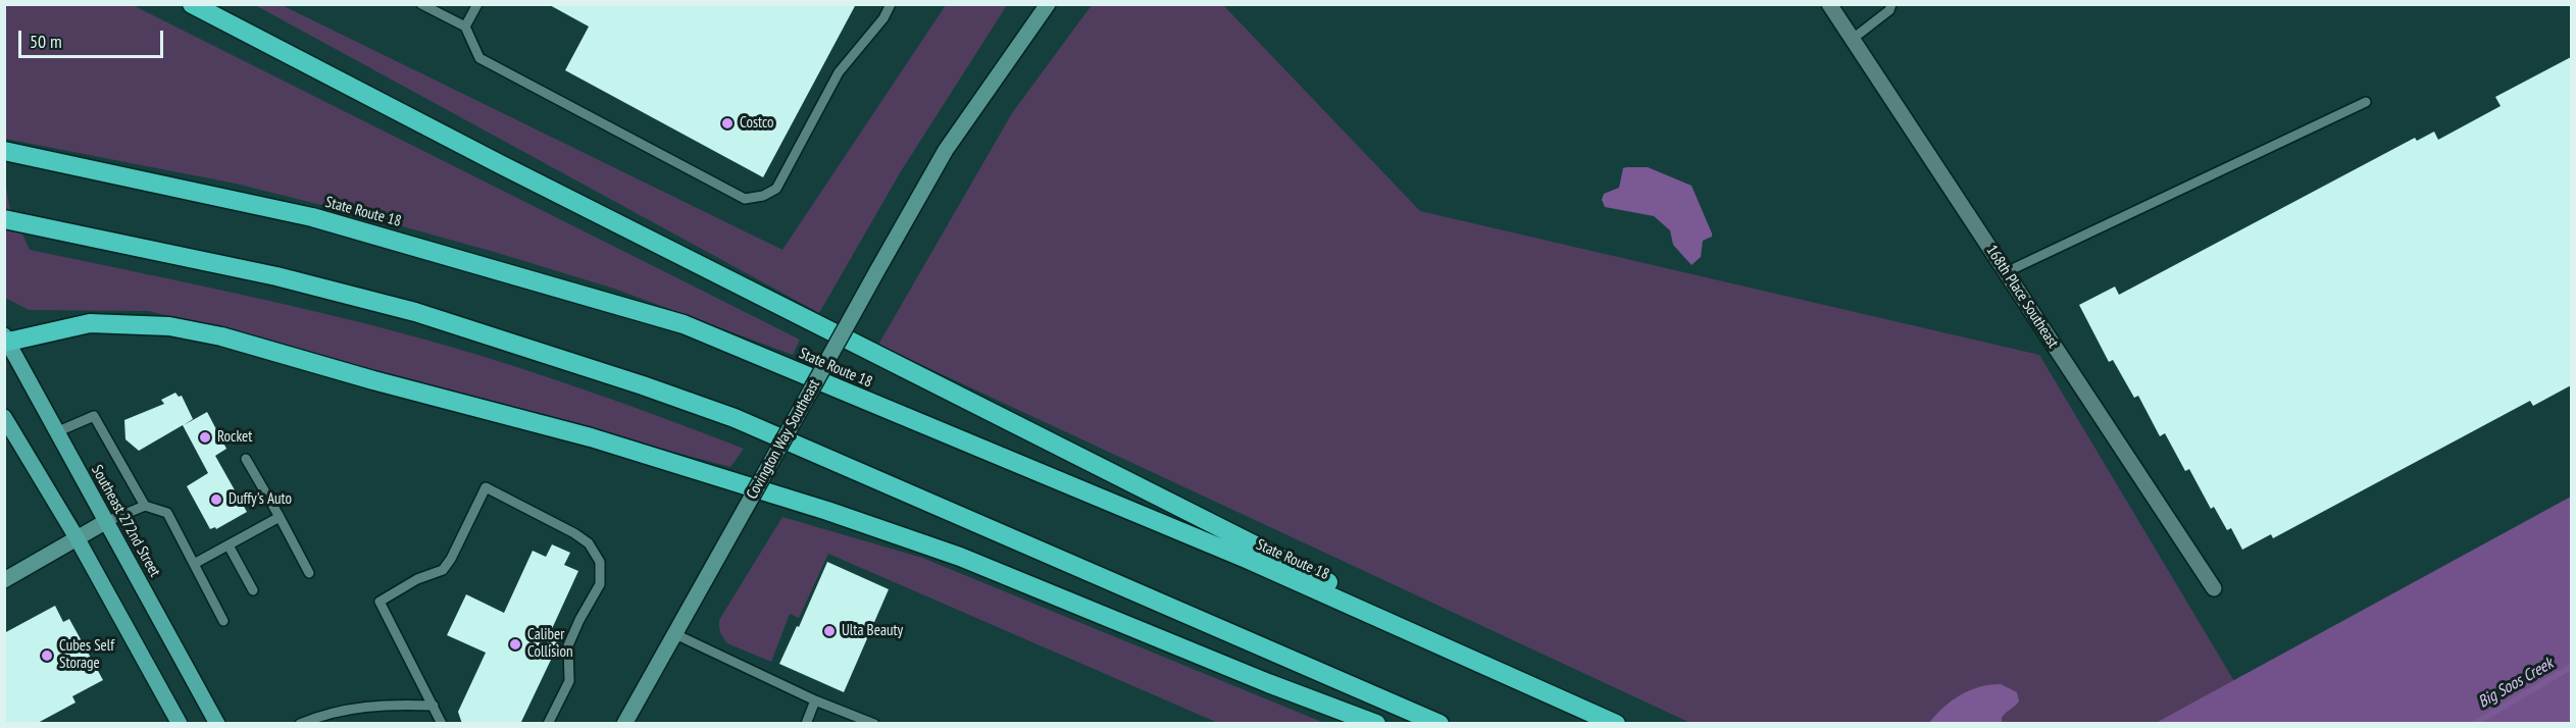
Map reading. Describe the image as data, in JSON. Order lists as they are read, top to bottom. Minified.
{"streets":{"highway":["State Route 18"],"main road":["Southeast 272nd Street"],"street":["168th Place Southeast","Covington Way Southeast"]},"water":["Big Soos Creek"],"places":["Costco","Rocket","Duffy's Auto","Ulta Beauty","Caliber Collision","Cubes Self Storage"],"scale_bar":"50 m"}
